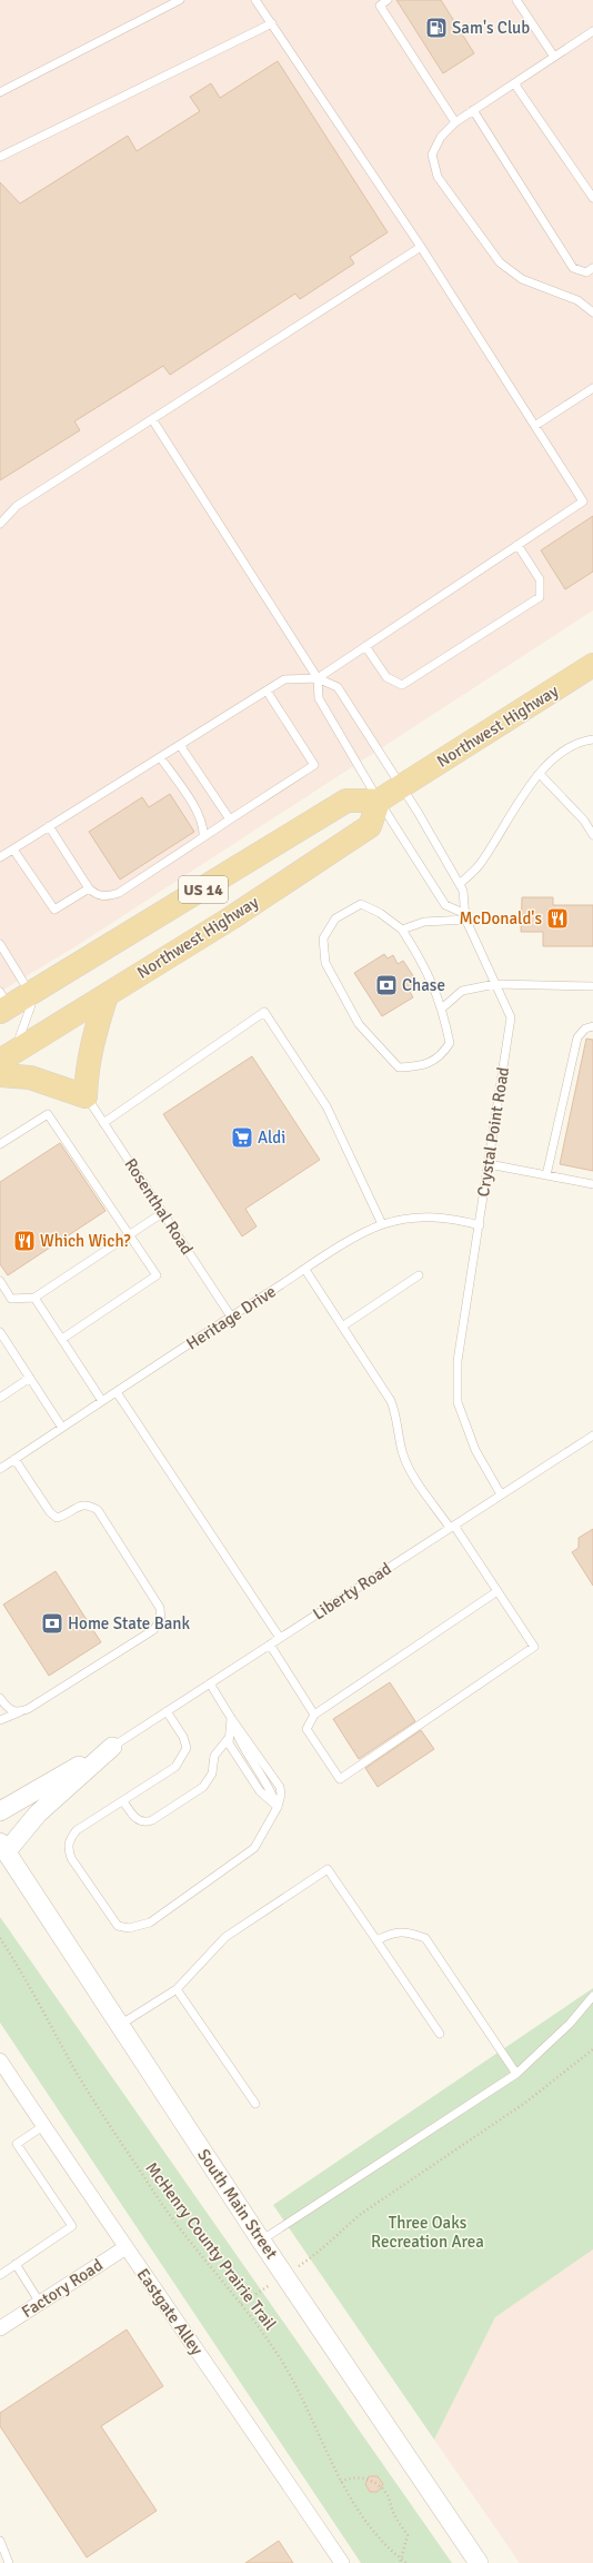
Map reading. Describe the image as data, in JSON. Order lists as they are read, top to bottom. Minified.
{"streets":{"main road":["Northwest Highway","US 14"],"street":["South Main Street","Factory Road","Eastgate Alley"],"lane":["Crystal Point Road","Rosenthal Road","Heritage Drive","Liberty Road"],"path":["McHenry County Prairie Trail"]},"crossings":[["Northwest Highway","US 14"],["Crystal Point Road","Heritage Drive"],["Crystal Point Road","Liberty Road"],["Rosenthal Road","Heritage Drive"],["Factory Road","Eastgate Alley"]],"parks":["Three Oaks Recreation Area"],"places":{"fuel station":["Sam's Club"],"restaurant":["McDonald's","Which Wich?"],"bank":["Chase","Home State Bank"],"supermarket":["Aldi"]}}
